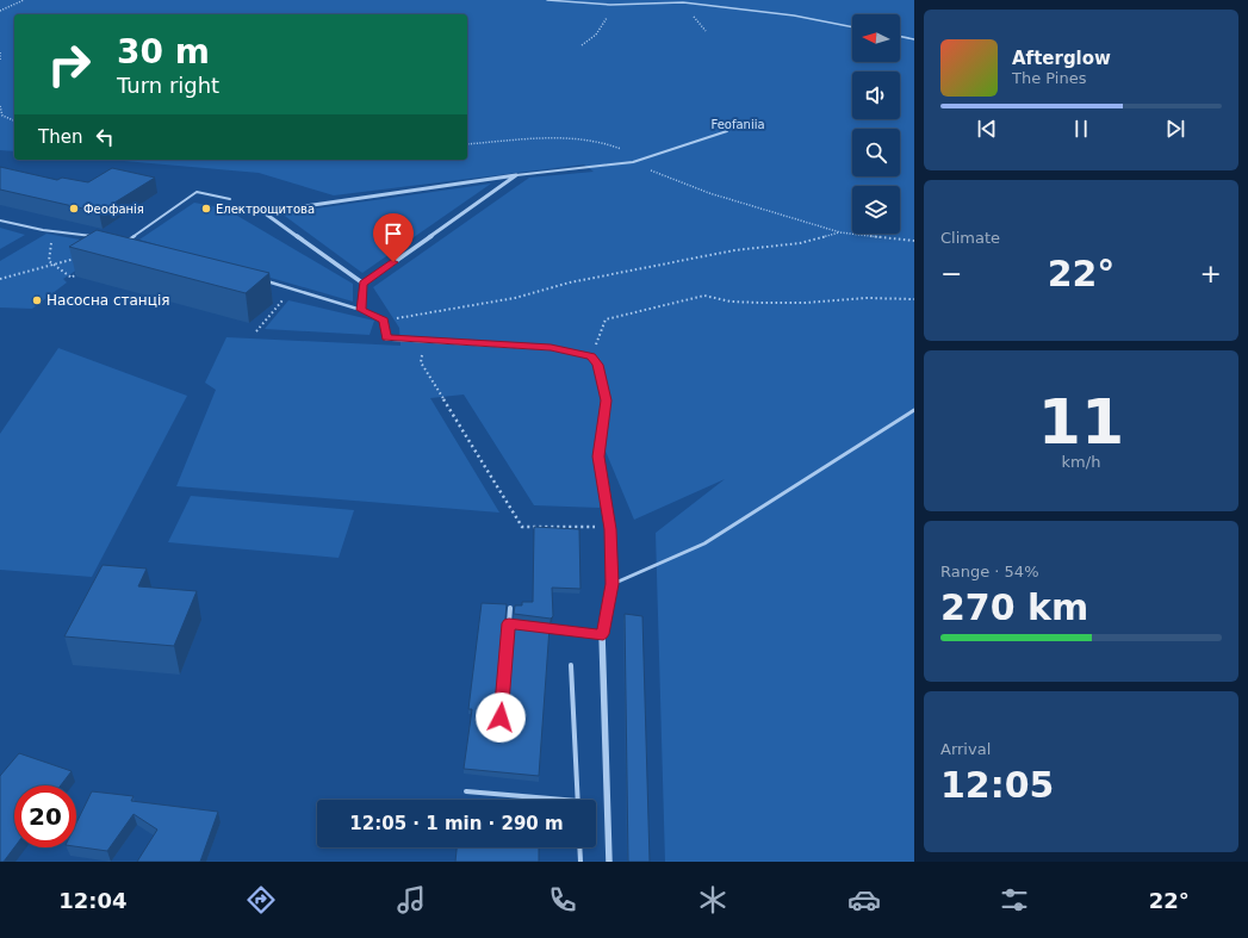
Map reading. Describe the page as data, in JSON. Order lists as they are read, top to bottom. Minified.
{"parks":["Feofaniia"],"places":["Феофанія","Електрощитова","Насосна станція"],"north":"left","page":{"turn":["30 m","Turn right"],"song":["Afterglow","The Pines"],"then":"Then","tile":["Climate",["11","km/h"],["Range · 54%","270 km"],["Arrival","12:05"]],"heat":["−","22°","+"],"limit":"20","trip":"12:05 · 1 min · 290 m","tabs":["12:04","22°"]}}
